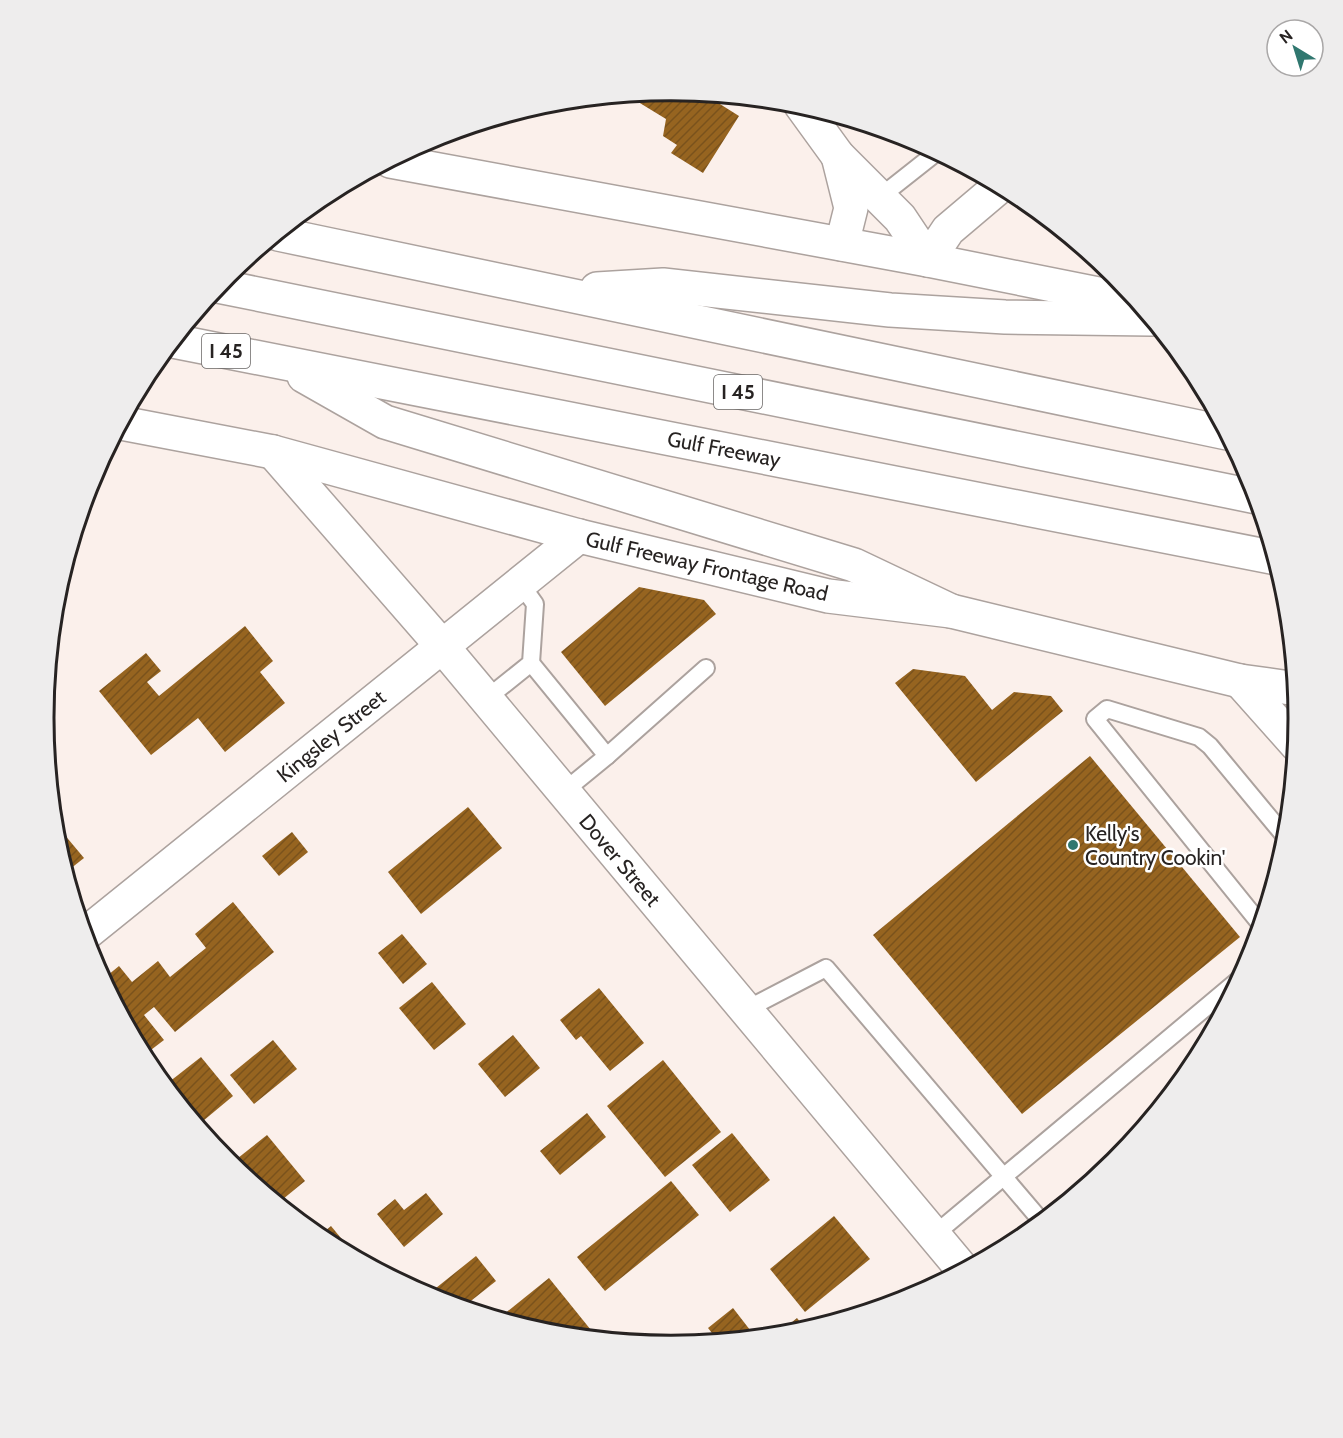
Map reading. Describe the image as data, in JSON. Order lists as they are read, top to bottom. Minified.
{"streets":{"main road":["I 45","Gulf Freeway","Gulf Freeway Frontage Road","Kingsley Street","Dover Street"]},"crossings":[["Gulf Freeway Frontage Road","Kingsley Street"],["Gulf Freeway Frontage Road","Dover Street"],["Kingsley Street","Dover Street"]],"places":["Kelly's Country Cookin'"],"north":"top left"}
